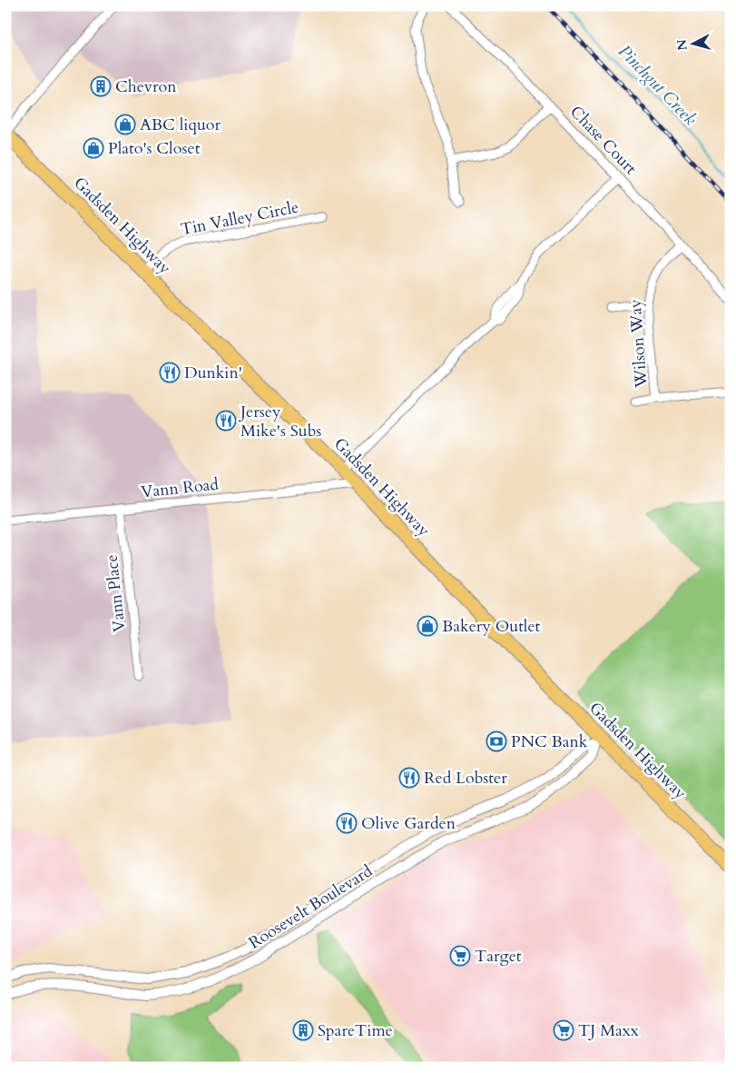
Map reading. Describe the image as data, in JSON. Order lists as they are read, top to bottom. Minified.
{"streets":{"main road":["Gadsden Highway"],"street":["Chase Court","Tin Valley Circle","Wilson Way","Vann Road","Vann Place","Roosevelt Boulevard"]},"crossings":[["Chase Court","Wilson Way"],["Tin Valley Circle","Gadsden Highway"],["Gadsden Highway","Vann Road"],["Gadsden Highway","Roosevelt Boulevard"],["Vann Road","Vann Place"]],"water":["Pinchgut Creek"],"places":{"building":["Chevron","SpareTime"],"shop":["ABC liquor","Plato's Closet","Bakery Outlet"],"restaurant":["Dunkin'","Jersey Mike's Subs","Red Lobster","Olive Garden"],"bank":["PNC Bank"],"supermarket":["Target","TJ Maxx"]},"north":"left"}
